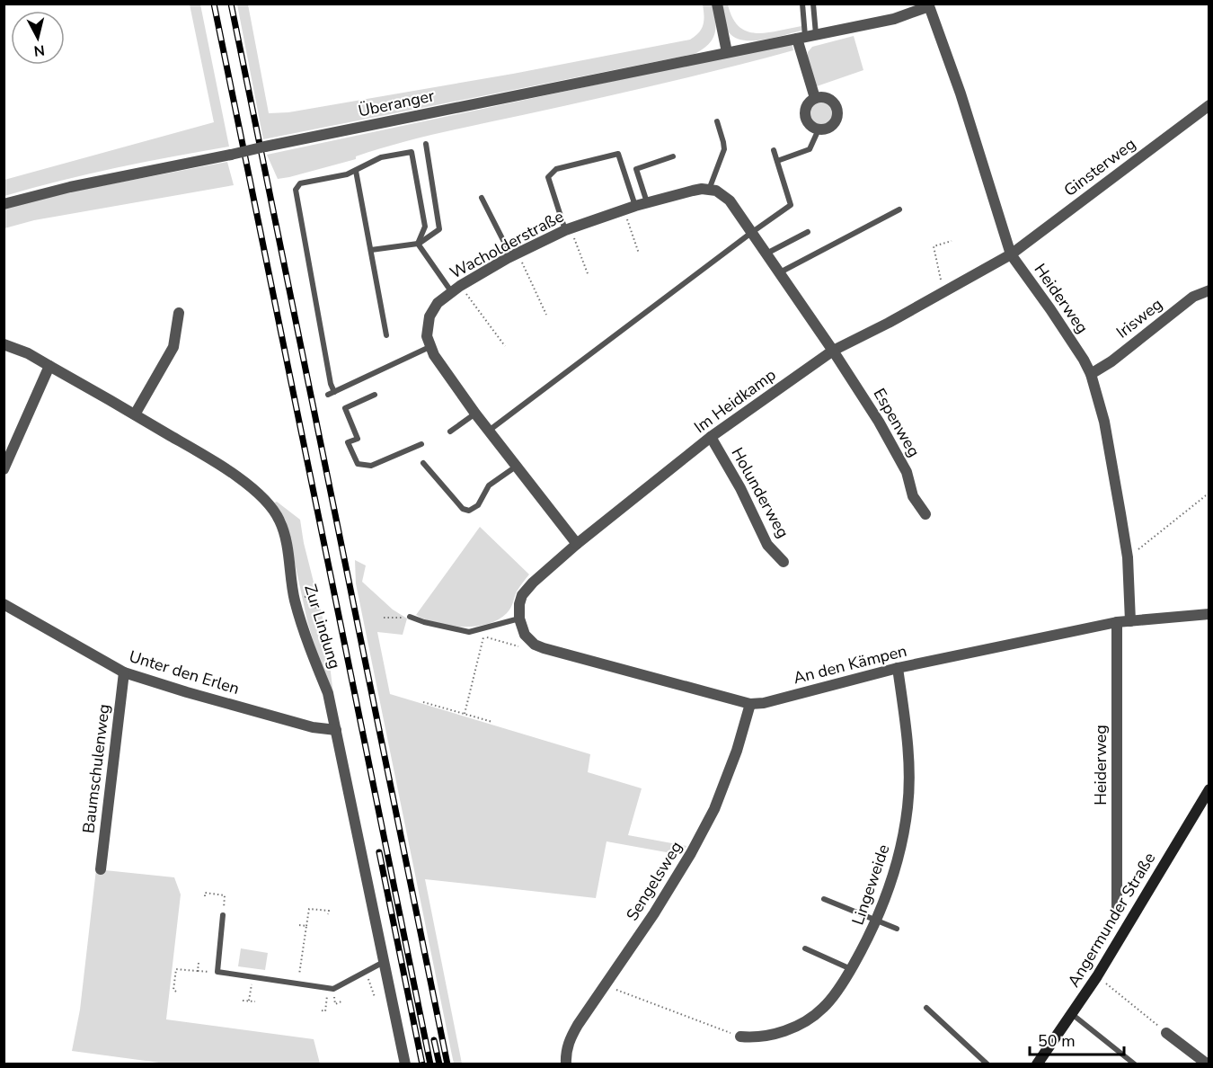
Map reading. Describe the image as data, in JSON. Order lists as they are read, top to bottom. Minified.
{"streets":{"main road":["Angermunder Straße"],"street":["Überanger","Ginsterweg","Wacholderstraße","Heiderweg","Irisweg","Im Heidkamp","Espenweg","Holunderweg","Zur Lindung","An den Kämpen","Unter den Erlen","Baumschulenweg","Sengelsweg","Lingeweide"]},"crossings":[["Überanger","Heiderweg"],["Ginsterweg","Heiderweg"],["Ginsterweg","Im Heidkamp"],["Heiderweg","Irisweg"],["Heiderweg","Im Heidkamp"],["Heiderweg","An den Kämpen"],["Im Heidkamp","Espenweg"],["Im Heidkamp","Holunderweg"],["Zur Lindung","Unter den Erlen"],["An den Kämpen","Sengelsweg"],["An den Kämpen","Lingeweide"],["Unter den Erlen","Baumschulenweg"]],"scale_bar":"50 m","north":"bottom"}
